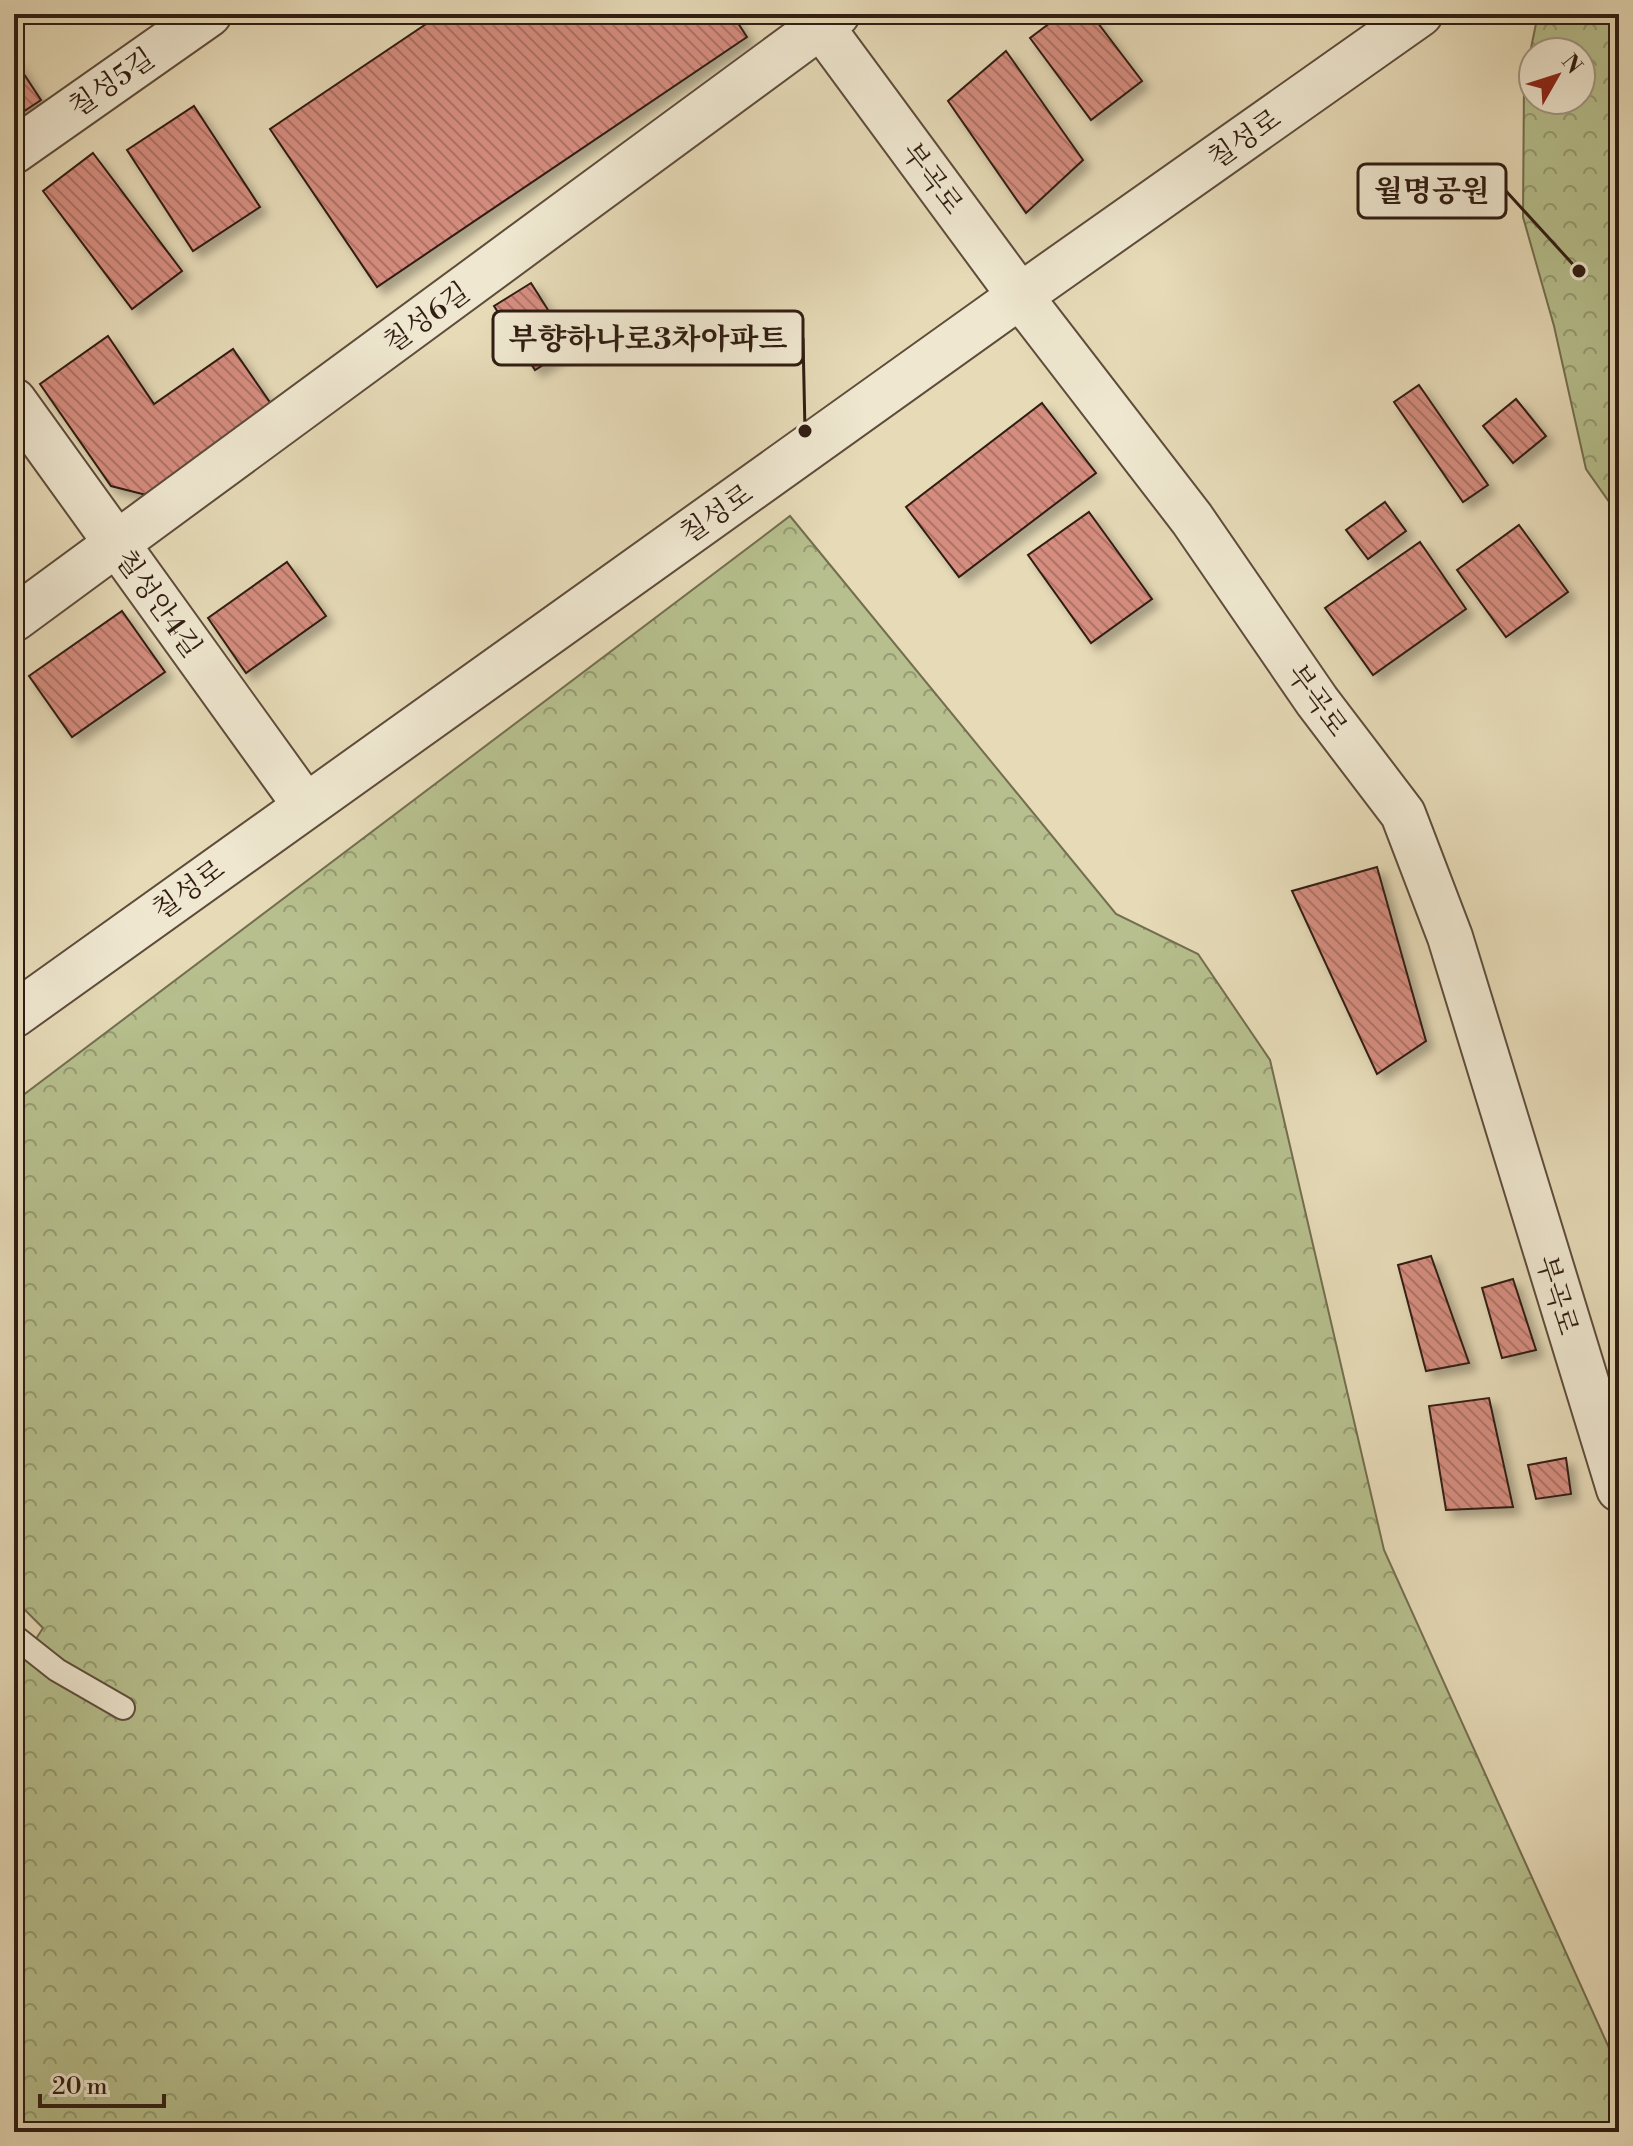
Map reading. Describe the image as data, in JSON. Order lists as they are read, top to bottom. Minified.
{"streets":{"street":["칠성5길","칠성로","부곡로","칠성6길","칠성안4길"]},"crossings":[["칠성로","부곡로"],["칠성로","칠성안4길"],["부곡로","칠성6길"],["칠성6길","칠성안4길"]],"places":["월명공원","부향하나로3차아파트"],"scale_bar":"20 m","north":"top right"}
